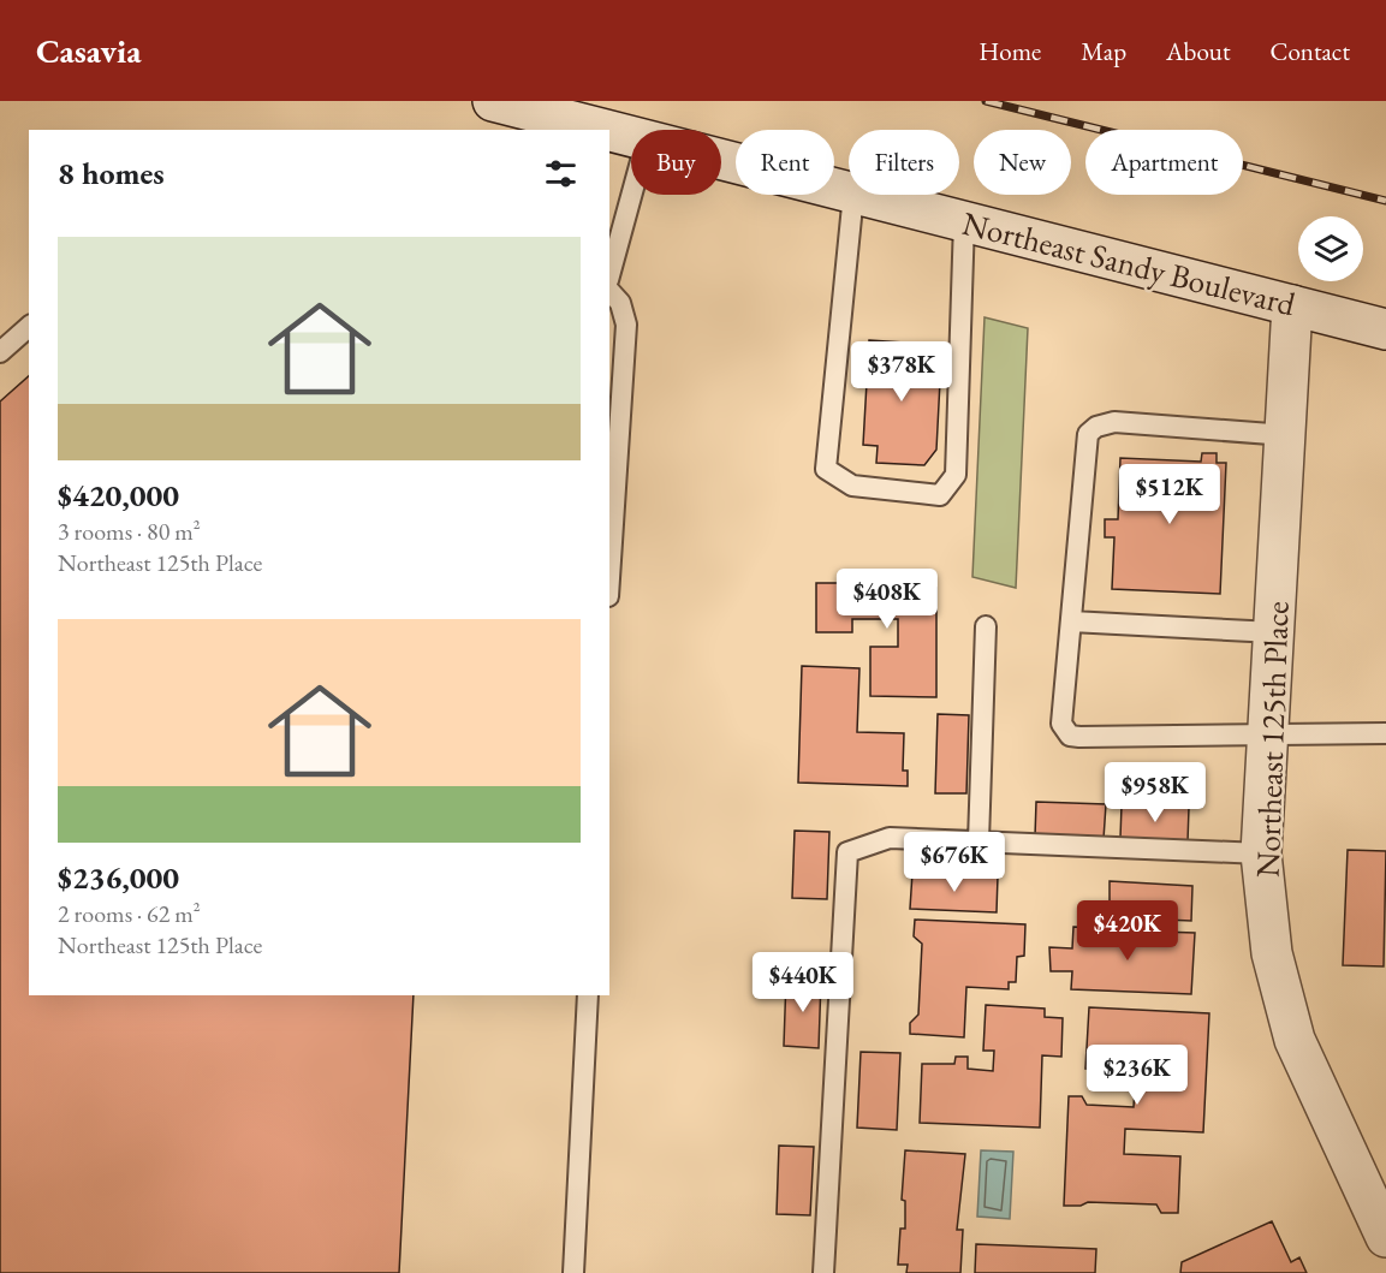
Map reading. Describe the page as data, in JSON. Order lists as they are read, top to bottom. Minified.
{"streets":{"street":["Northeast Sandy Boulevard","Northeast 125th Place"]},"crossings":[["Northeast Sandy Boulevard","Northeast 125th Place"]],"page":{"header":"Casavia","nav":["Home","Map","About","Contact"],"chip":["Buy","Rent","Filters","New","Apartment"],"heading":"8 homes","list":[{"name":"$420,000","note":"3 rooms · 80 m² · Northeast 125th Place"},{"name":"$236,000","note":"2 rooms · 62 m² · Northeast 125th Place"}],"price":["$378K","$512K","$408K","$958K","$676K","$420K","$440K","$236K"]}}
